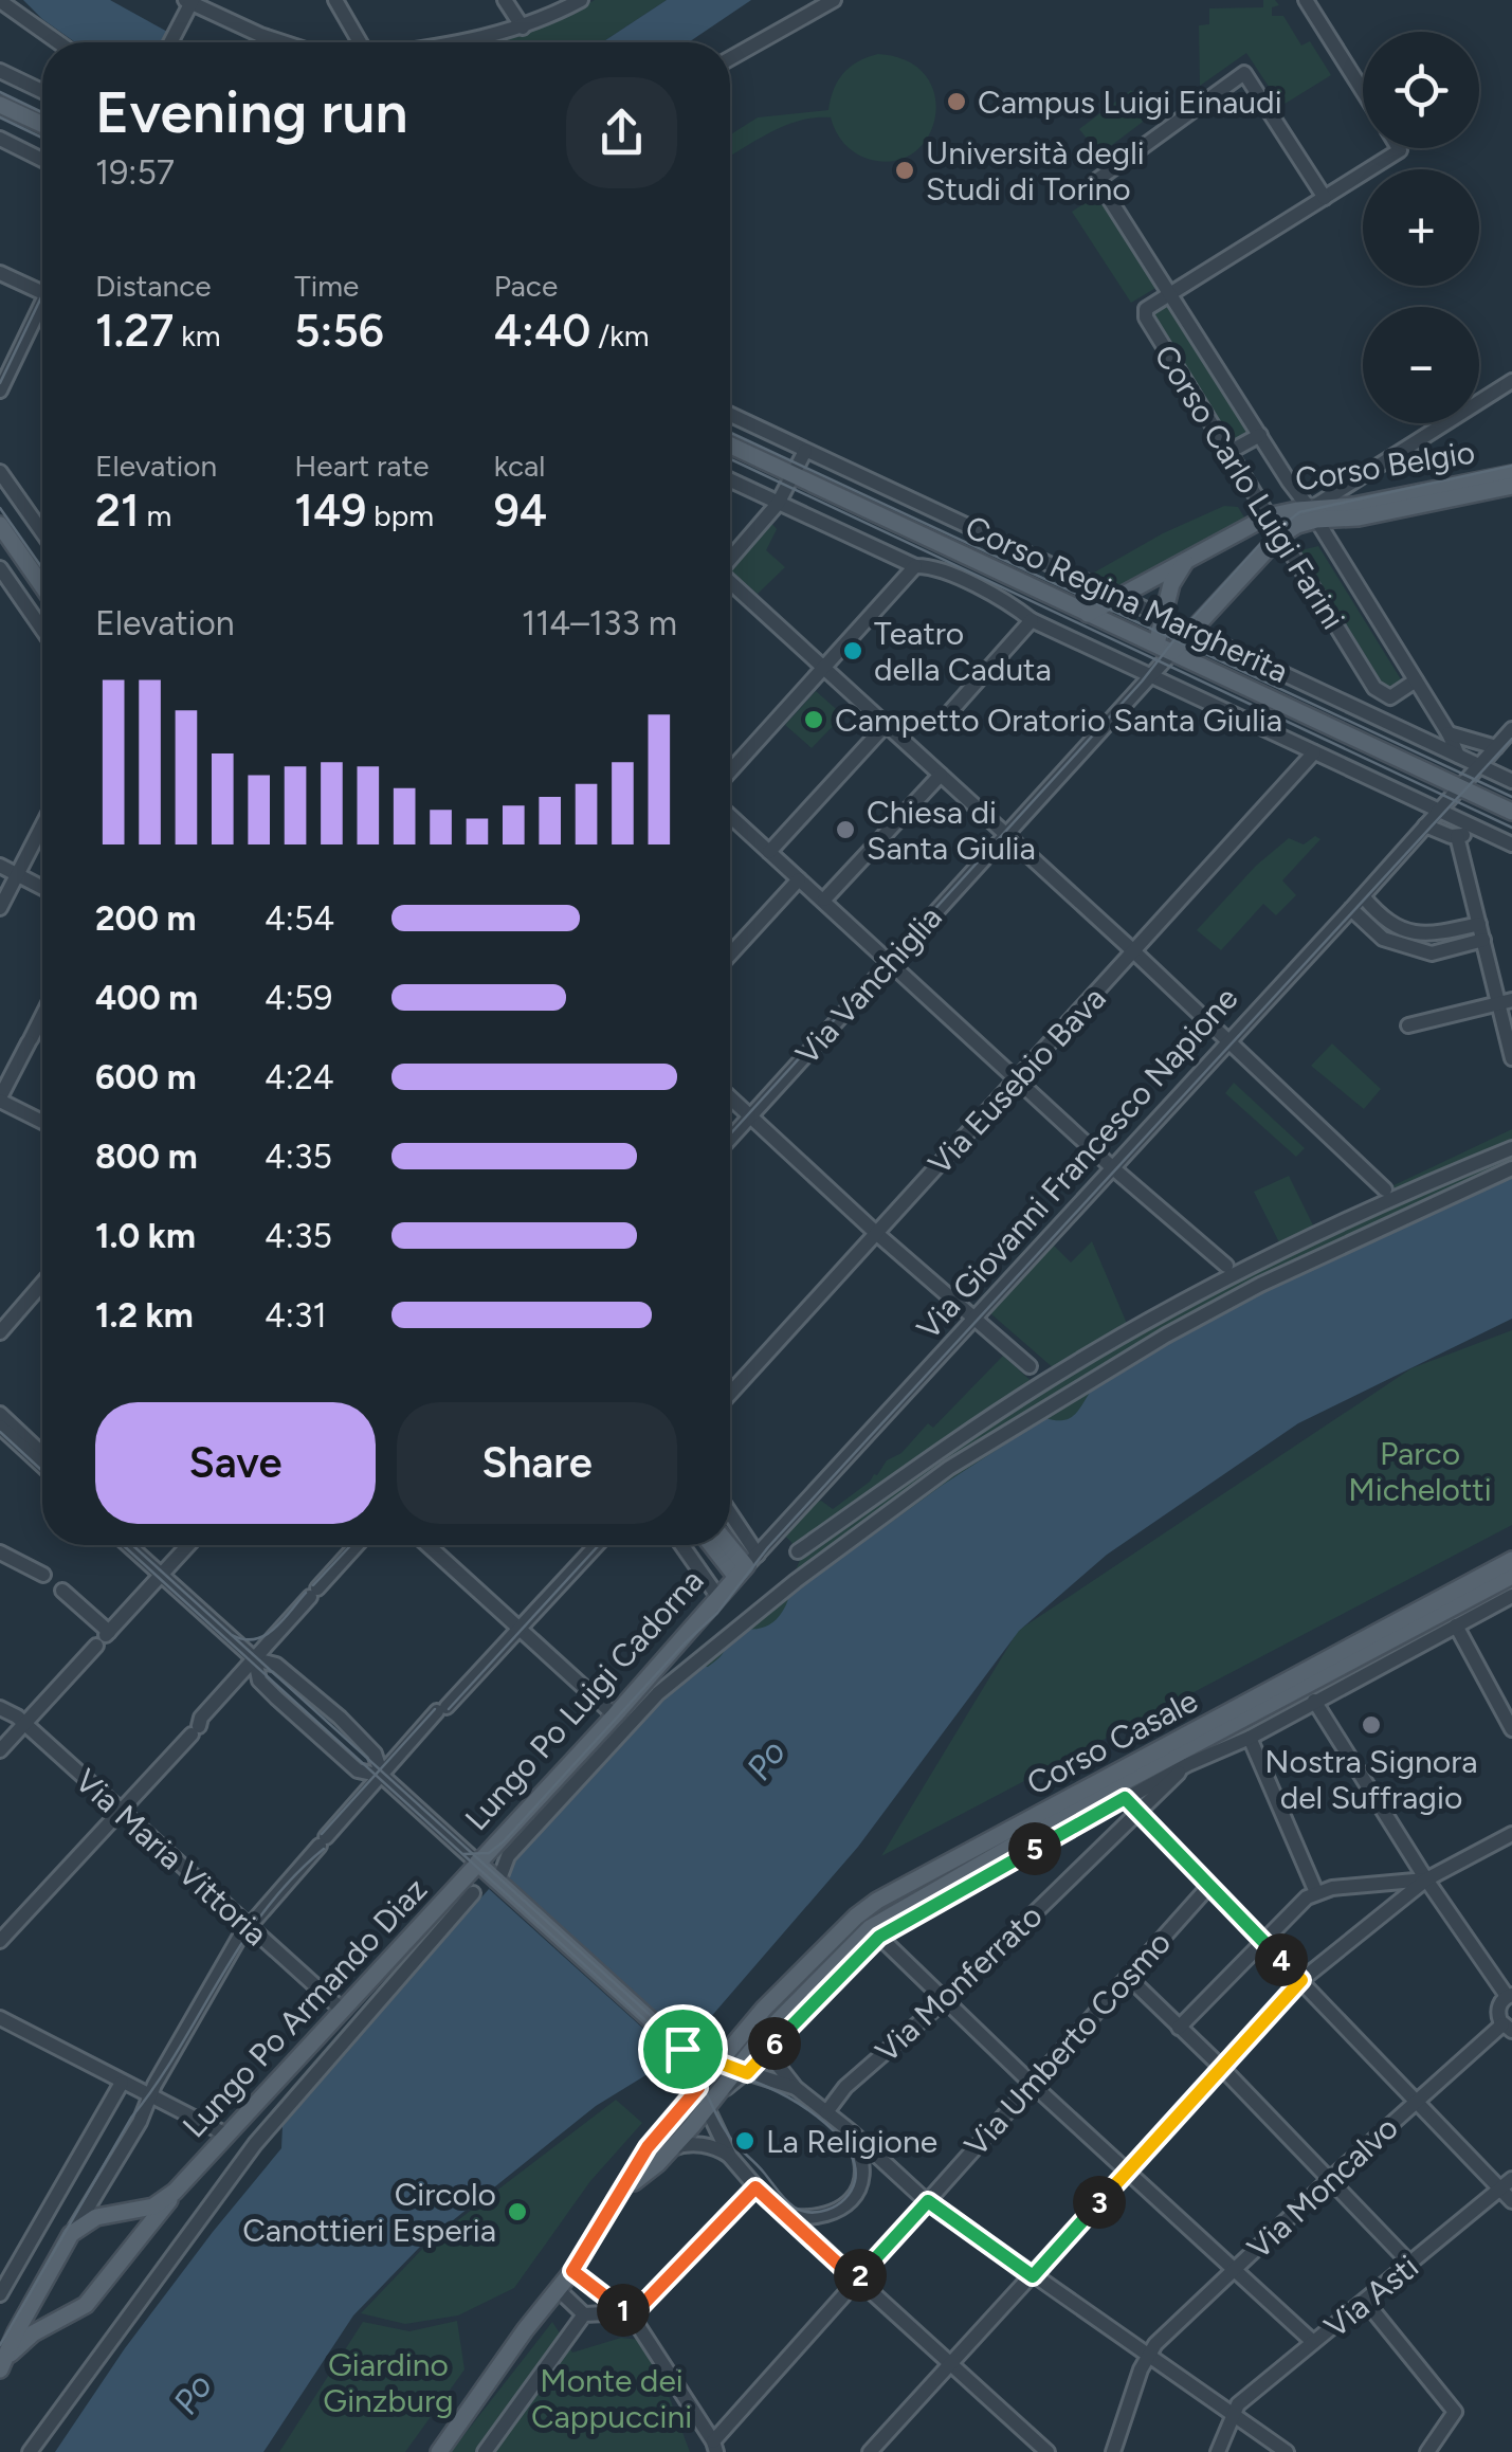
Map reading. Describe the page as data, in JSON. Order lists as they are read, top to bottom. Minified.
{"streets":{"main road":["Corso Belgio","Corso Regina Margherita","Lungo Po Luigi Cadorna","Corso Casale","Lungo Po Armando Diaz"],"street":["Corso Carlo Luigi Farini","Via Vanchiglia","Via Eusebio Bava","Via Giovanni Francesco Napione","Via Maria Vittoria","Via Monferrato","Via Umberto Cosmo","Via Moncalvo","Via Asti"]},"crossings":[["Corso Belgio","Corso Carlo Luigi Farini"],["Corso Belgio","Corso Regina Margherita"],["Corso Carlo Luigi Farini","Corso Regina Margherita"],["Corso Regina Margherita","Via Vanchiglia"],["Corso Regina Margherita","Via Eusebio Bava"],["Corso Regina Margherita","Via Giovanni Francesco Napione"],["Via Giovanni Francesco Napione","Lungo Po Luigi Cadorna"],["Lungo Po Luigi Cadorna","Lungo Po Armando Diaz"],["Corso Casale","Via Monferrato"],["Via Maria Vittoria","Lungo Po Armando Diaz"]],"water":["Po"],"parks":["Parco Michelotti","Giardino Ginzburg","Monte dei Cappuccini"],"places":["Campus Luigi Einaudi","Università degli Studi di Torino","Teatro della Caduta","Campetto Oratorio Santa Giulia","Chiesa di Santa Giulia","Nostra Signora del Suffragio","La Religione","Circolo Canottieri Esperia"],"page":{"map_buttons":["+","−"],"heading":["Evening run","19:57"],"stats":[["Distance","1.27 km"],["Time","5:56"],["Pace","4:40 /km"],["Elevation","21 m"],["Heart rate","149 bpm"],["kcal","94"]],"chart":["Elevation","114–133 m"],"list":[{"name":"200 m","note":"4:54"},{"name":"400 m","note":"4:59"},{"name":"600 m","note":"4:24"},{"name":"800 m","note":"4:35"},{"name":"1.0 km","note":"4:35"},{"name":"1.2 km","note":"4:31"}],"buttons":["Save","Share"],"pins":["5","4","6","3","2","1"]}}
